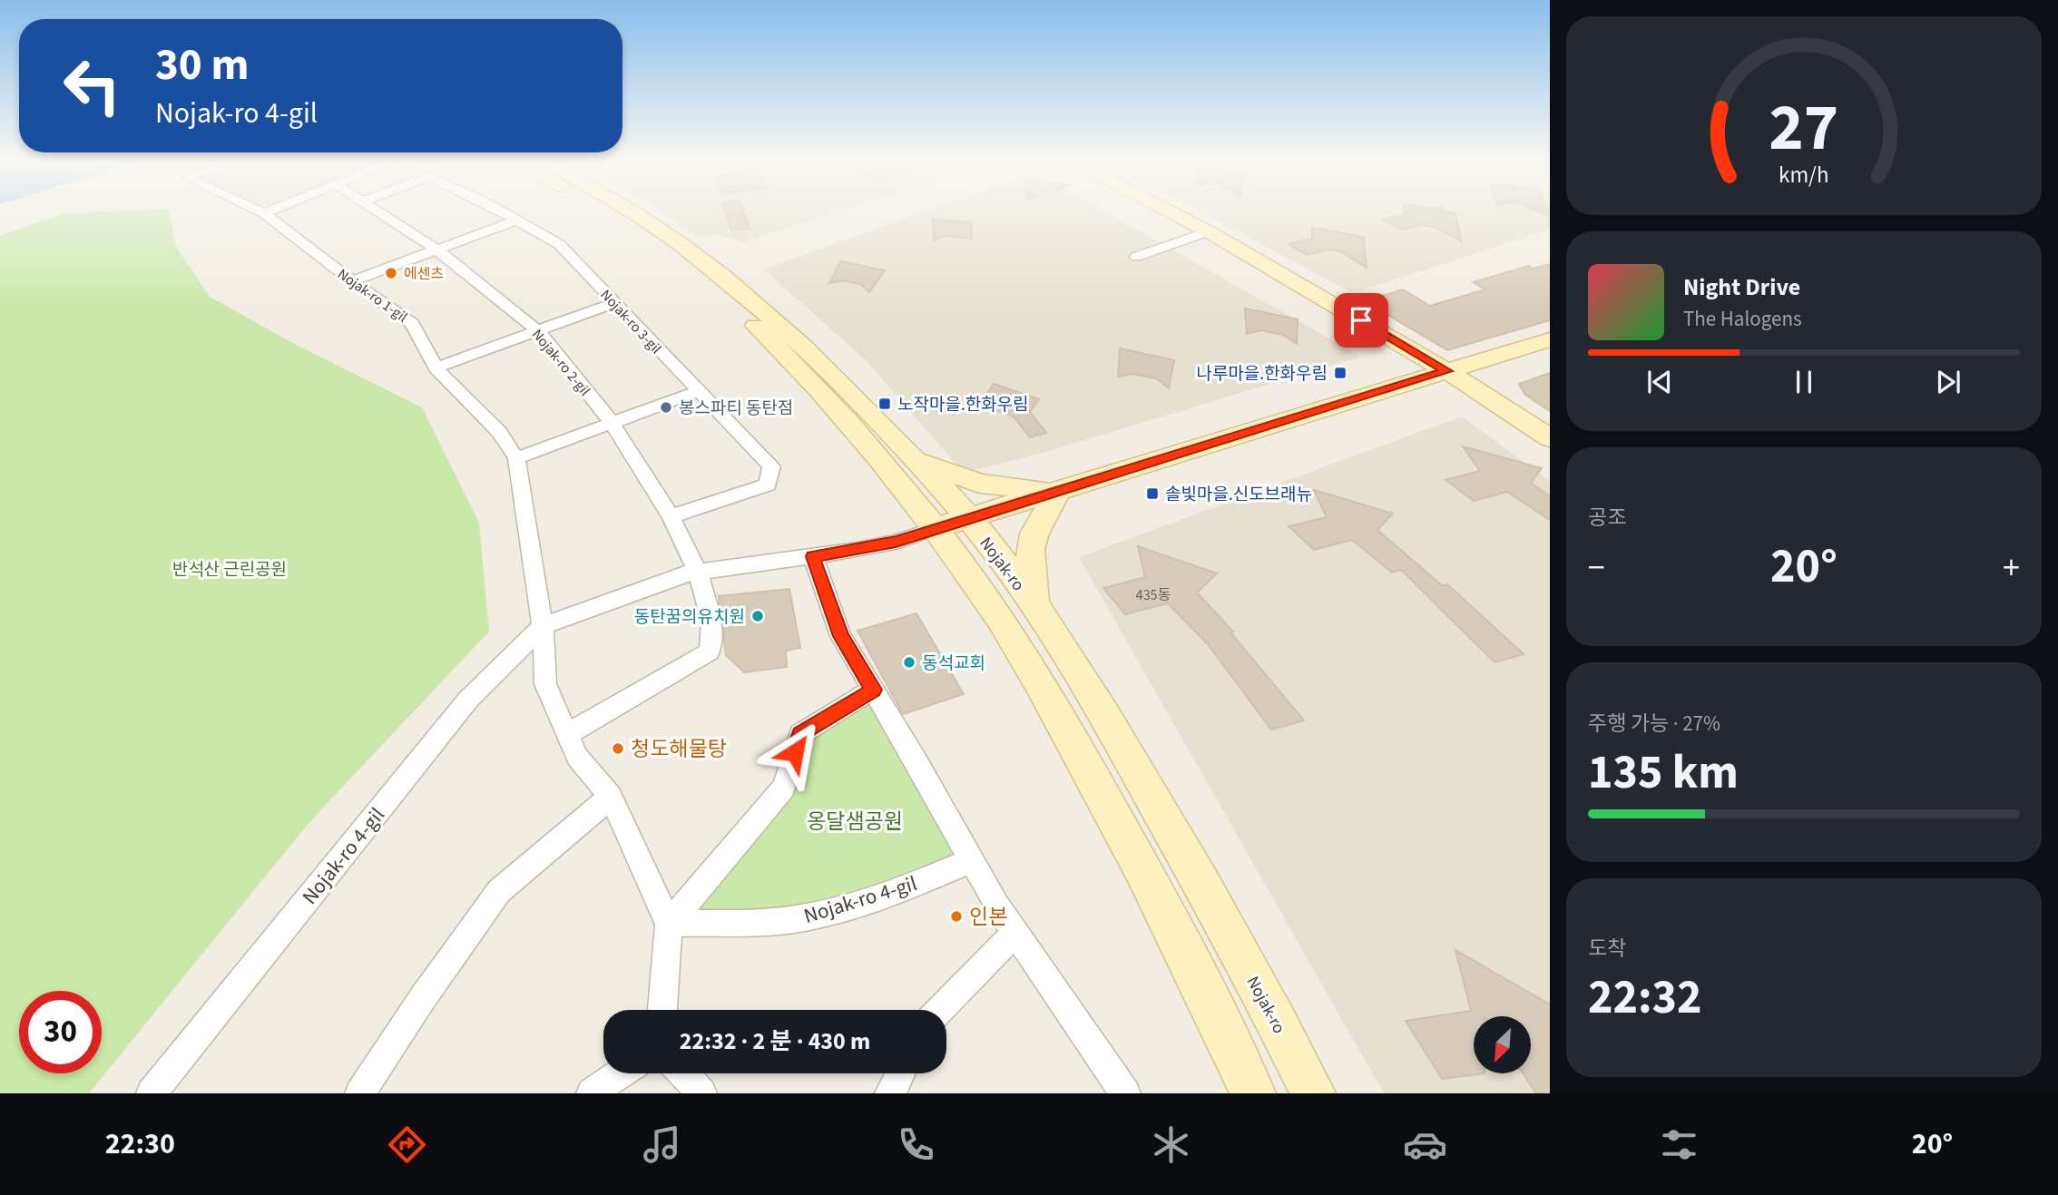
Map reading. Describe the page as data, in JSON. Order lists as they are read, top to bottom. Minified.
{"streets":{"street":["Nojak-ro 1-gil","Nojak-ro 3-gil","Nojak-ro 2-gil","Nojak-ro","Nojak-ro 4-gil"]},"crossings":[["Nojak-ro 1-gil","Nojak-ro 4-gil"],["Nojak-ro 3-gil","Nojak-ro 2-gil"],["Nojak-ro 2-gil","Nojak-ro 4-gil"],["Nojak-ro","Nojak-ro 4-gil"]],"parks":["반석산 근린공원","옹달샘공원"],"places":{"other":["에센츠","봉스파티 동탄점","동탄꿈의유치원","동석교회","청도해물탕","인본"],"transit":["나루마을.한화우림","노작마을.한화우림","솔빛마을.신도브래뉴"]},"house_numbers":["435동"],"north":"bottom left","page":{"turn":["30 m","Nojak-ro 4-gil"],"song":["Night Drive","The Halogens"],"tile":["공조",["주행 가능 · 27%","135 km"],["도착","22:32"]],"heat":["−","20°","+"],"limit":"30","trip":"22:32 · 2 분 · 430 m","tabs":["22:30","20°"],"gauge":["27","km/h"]}}
